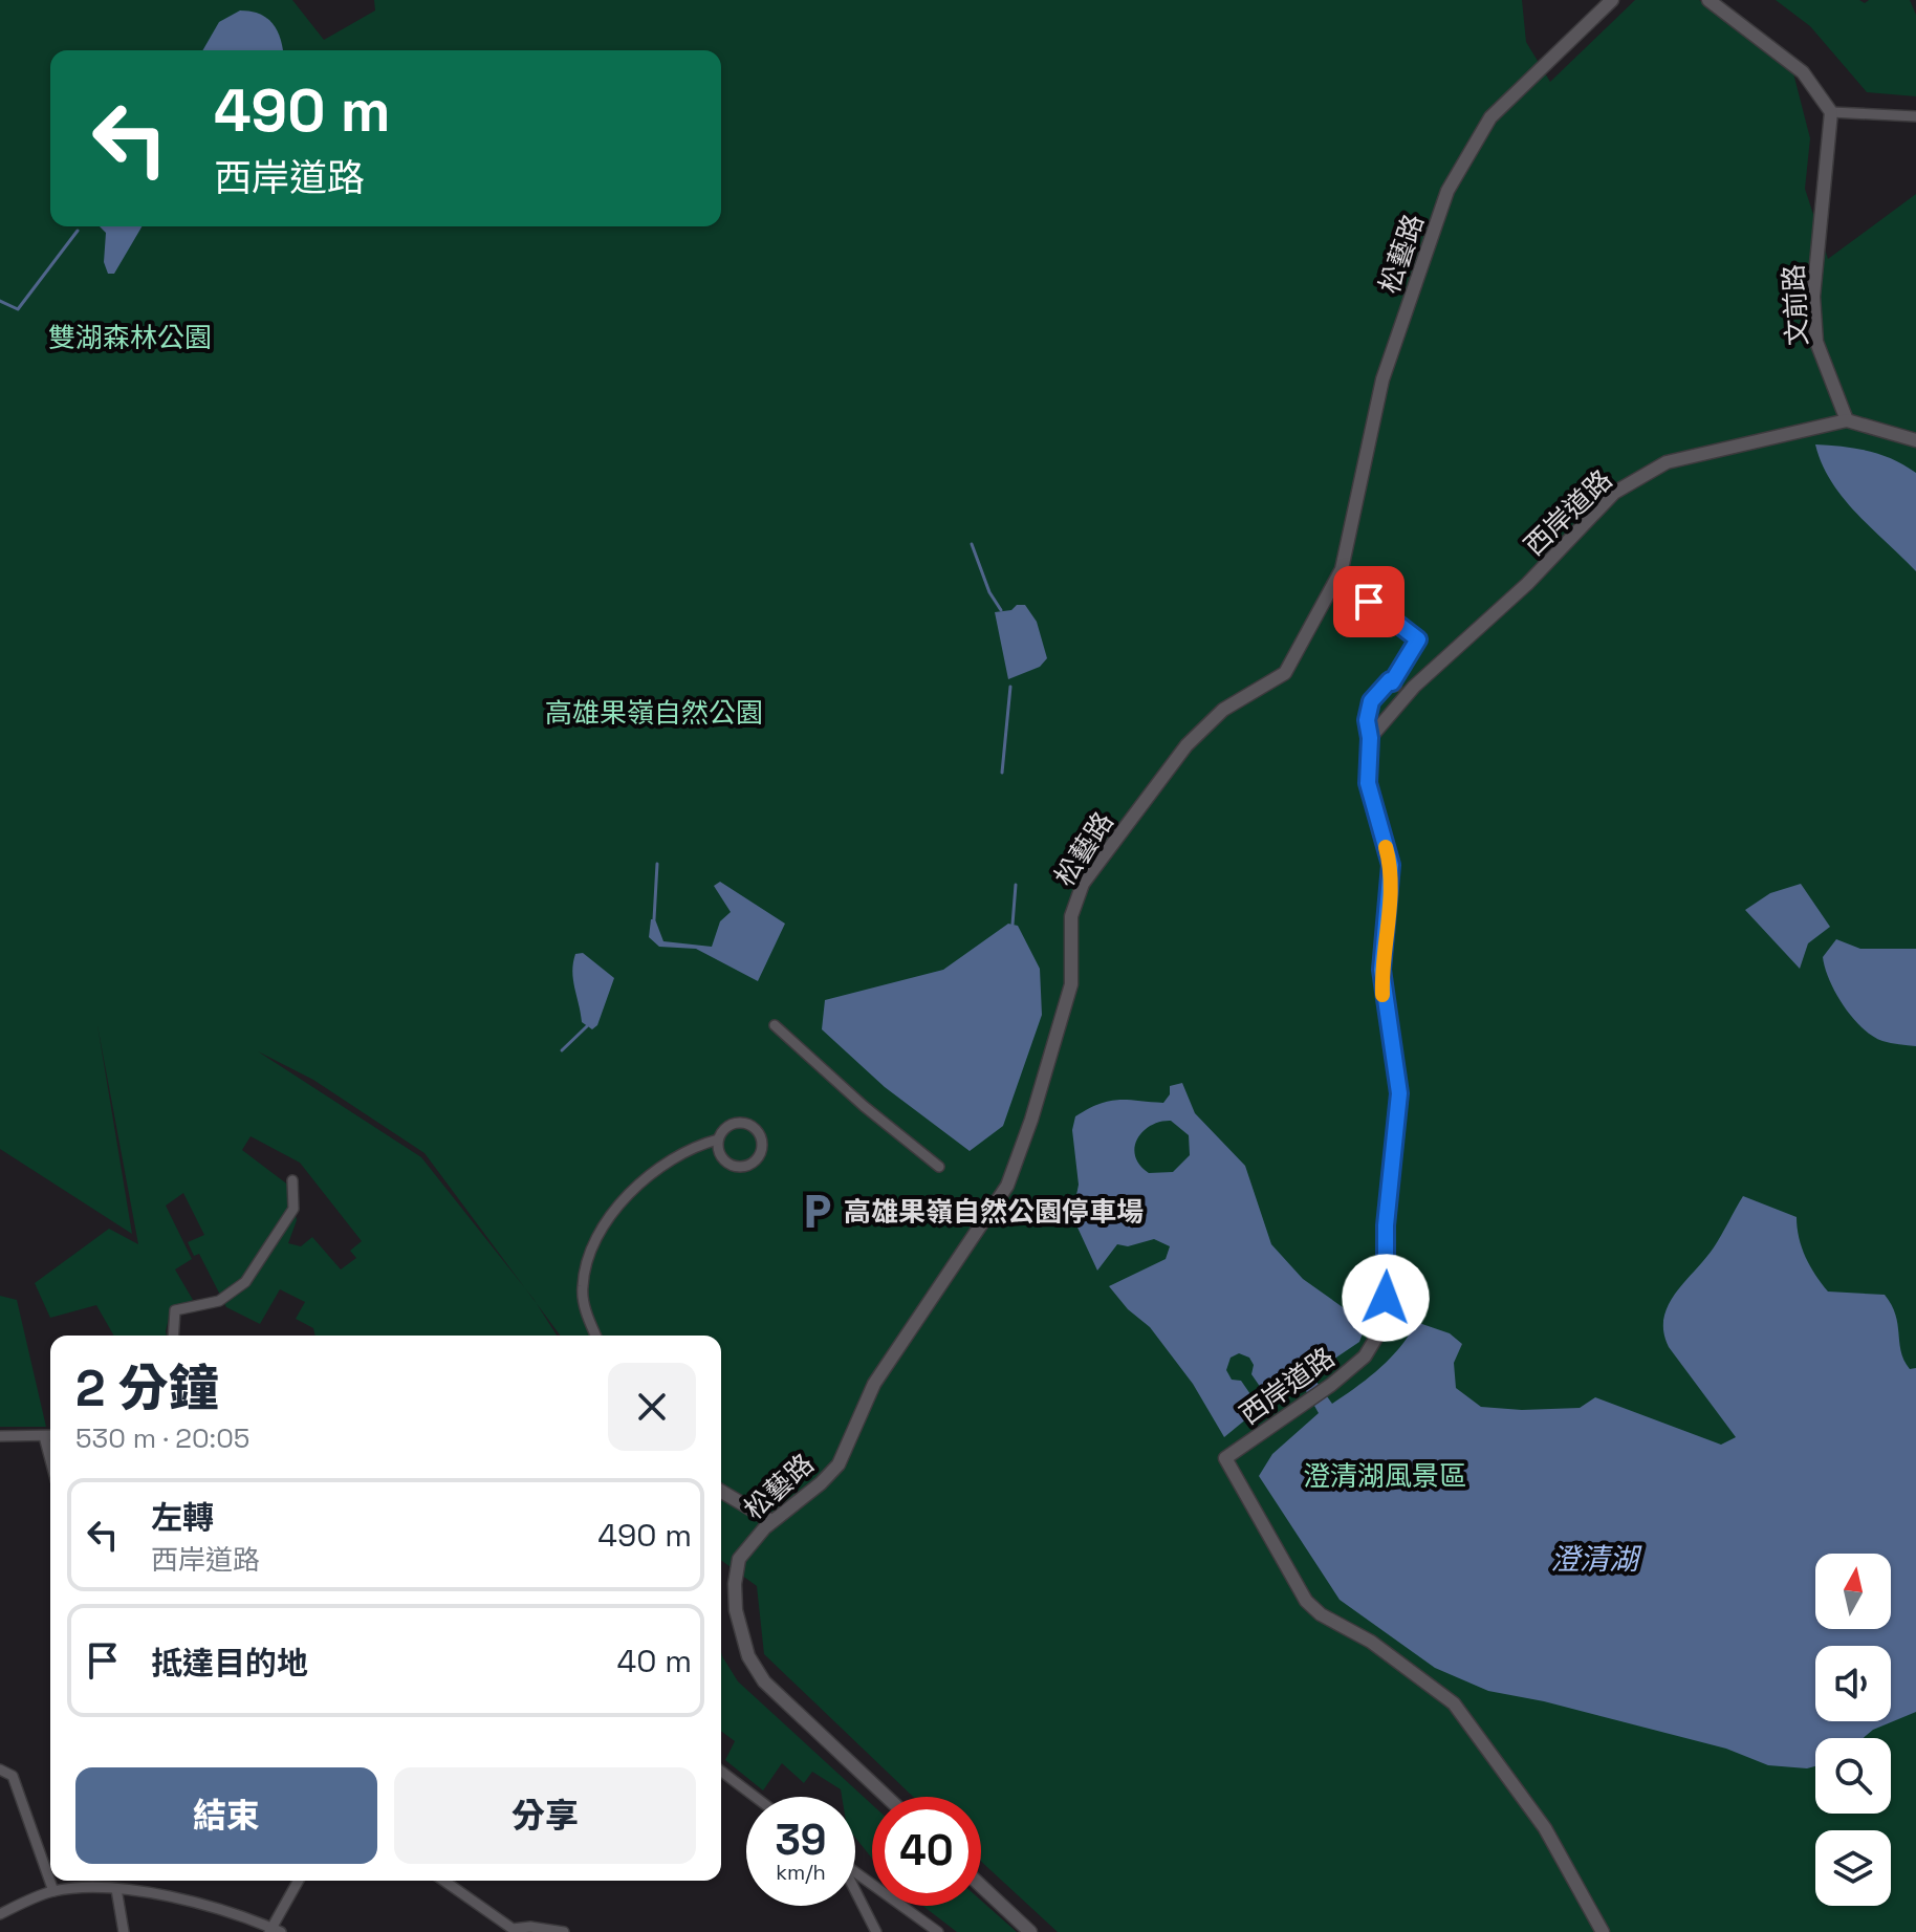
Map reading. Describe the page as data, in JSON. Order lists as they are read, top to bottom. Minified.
{"streets":{"street":["松藝路","文前路","西岸道路"]},"crossings":[["文前路","西岸道路"]],"water":["澄清湖"],"parks":["雙湖森林公園","高雄果嶺自然公園","澄清湖風景區"],"places":{"parking":["高雄果嶺自然公園停車場"]},"north":"top","page":{"turn":["490 m","西岸道路"],"heading":["2 分鐘","530 m · 20:05"],"list":[{"name":"左轉","note":"西岸道路","value":"490 m"},{"name":"抵達目的地","value":"40 m"}],"buttons":["結束","分享"],"speed":"39 km/h","limit":"40"}}
